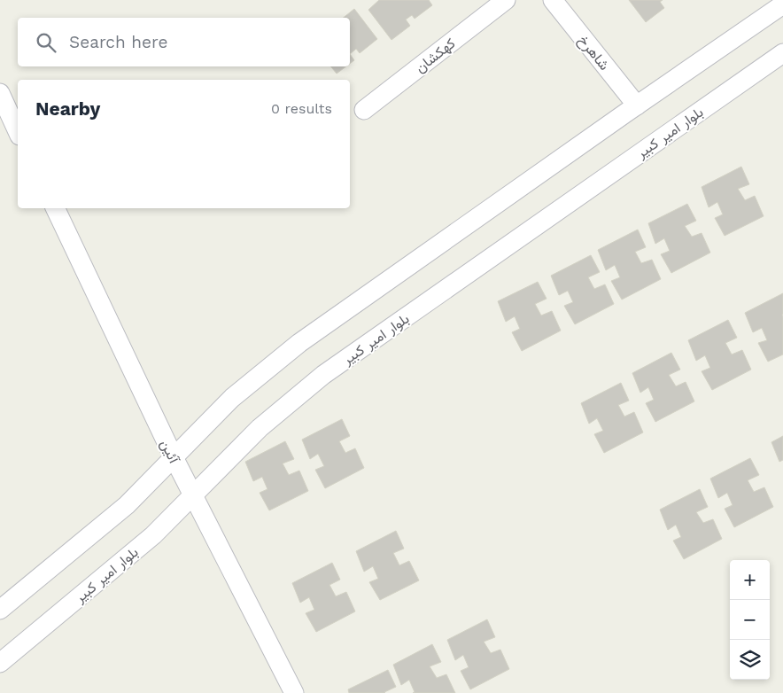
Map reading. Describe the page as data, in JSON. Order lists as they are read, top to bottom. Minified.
{"streets":{"street":["شاهرخ","کهکشان","بلوار امیر کبیر","آئین"]},"crossings":[["بلوار امیر کبیر","آئین"]],"page":{"search":"Search here","heading":["Nearby","0 results"],"map_buttons":["+","−"]}}
